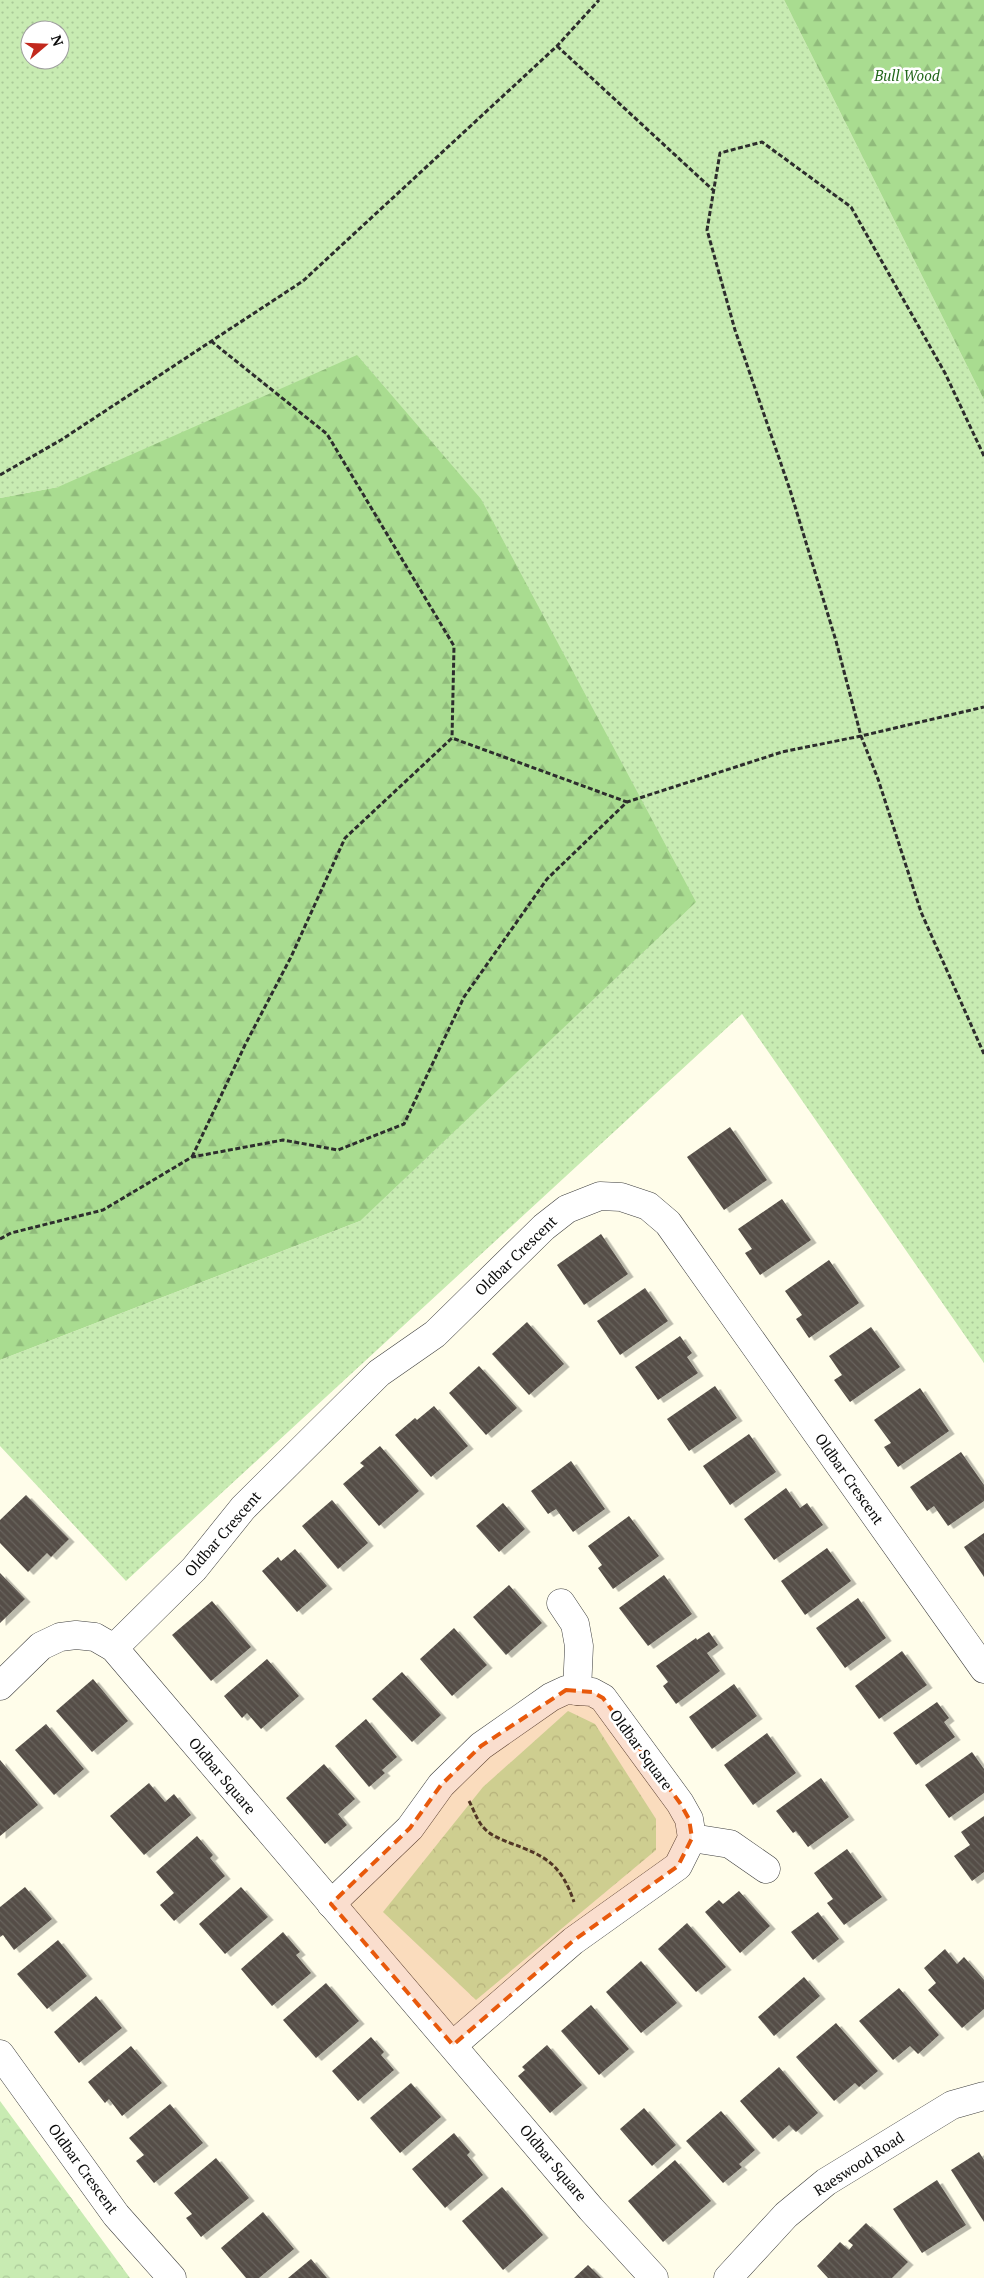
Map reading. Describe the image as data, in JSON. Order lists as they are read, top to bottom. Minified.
{"streets":{"street":["Oldbar Crescent","Oldbar Square","Raeswood Road"]},"crossings":[["Oldbar Crescent","Oldbar Square"]],"parks":["Bull Wood"],"north":"right"}
